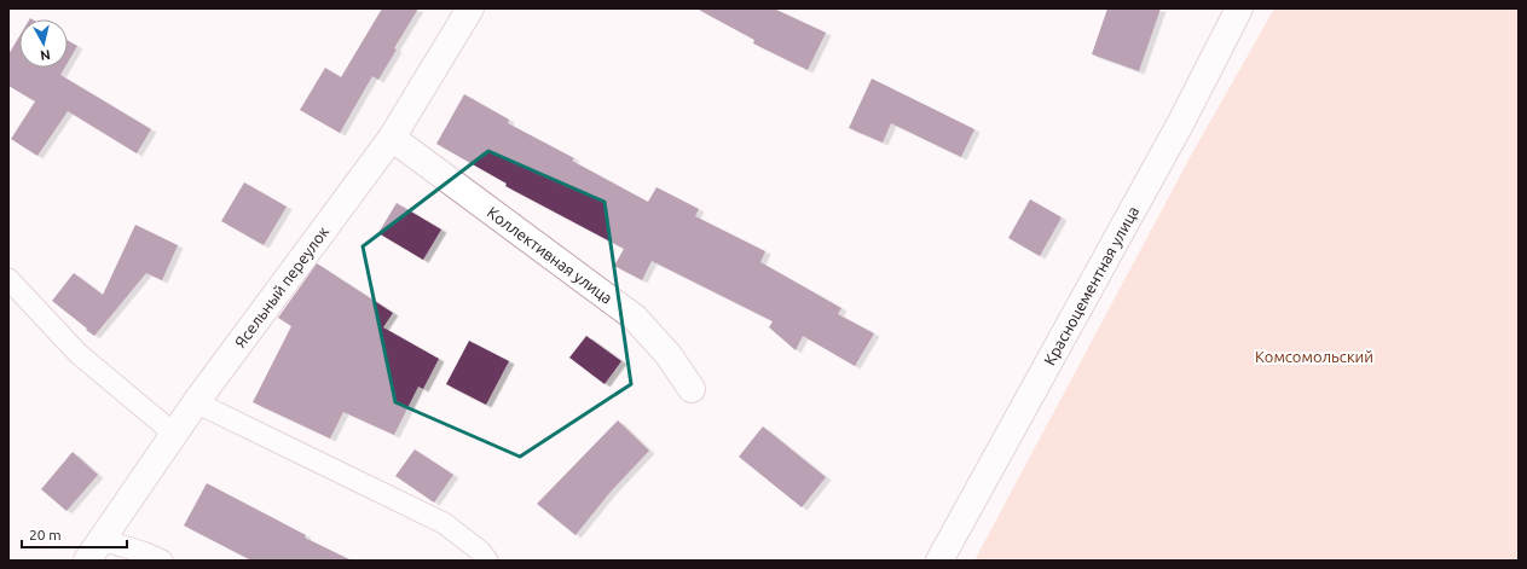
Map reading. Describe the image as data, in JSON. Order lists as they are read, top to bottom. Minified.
{"streets":{"street":["Коллективная улица","Красноцементная улица","Ясельный переулок"]},"crossings":[["Коллективная улица","Ясельный переулок"]],"parks":["Комсомольский"],"scale_bar":"20 m","north":"bottom"}
